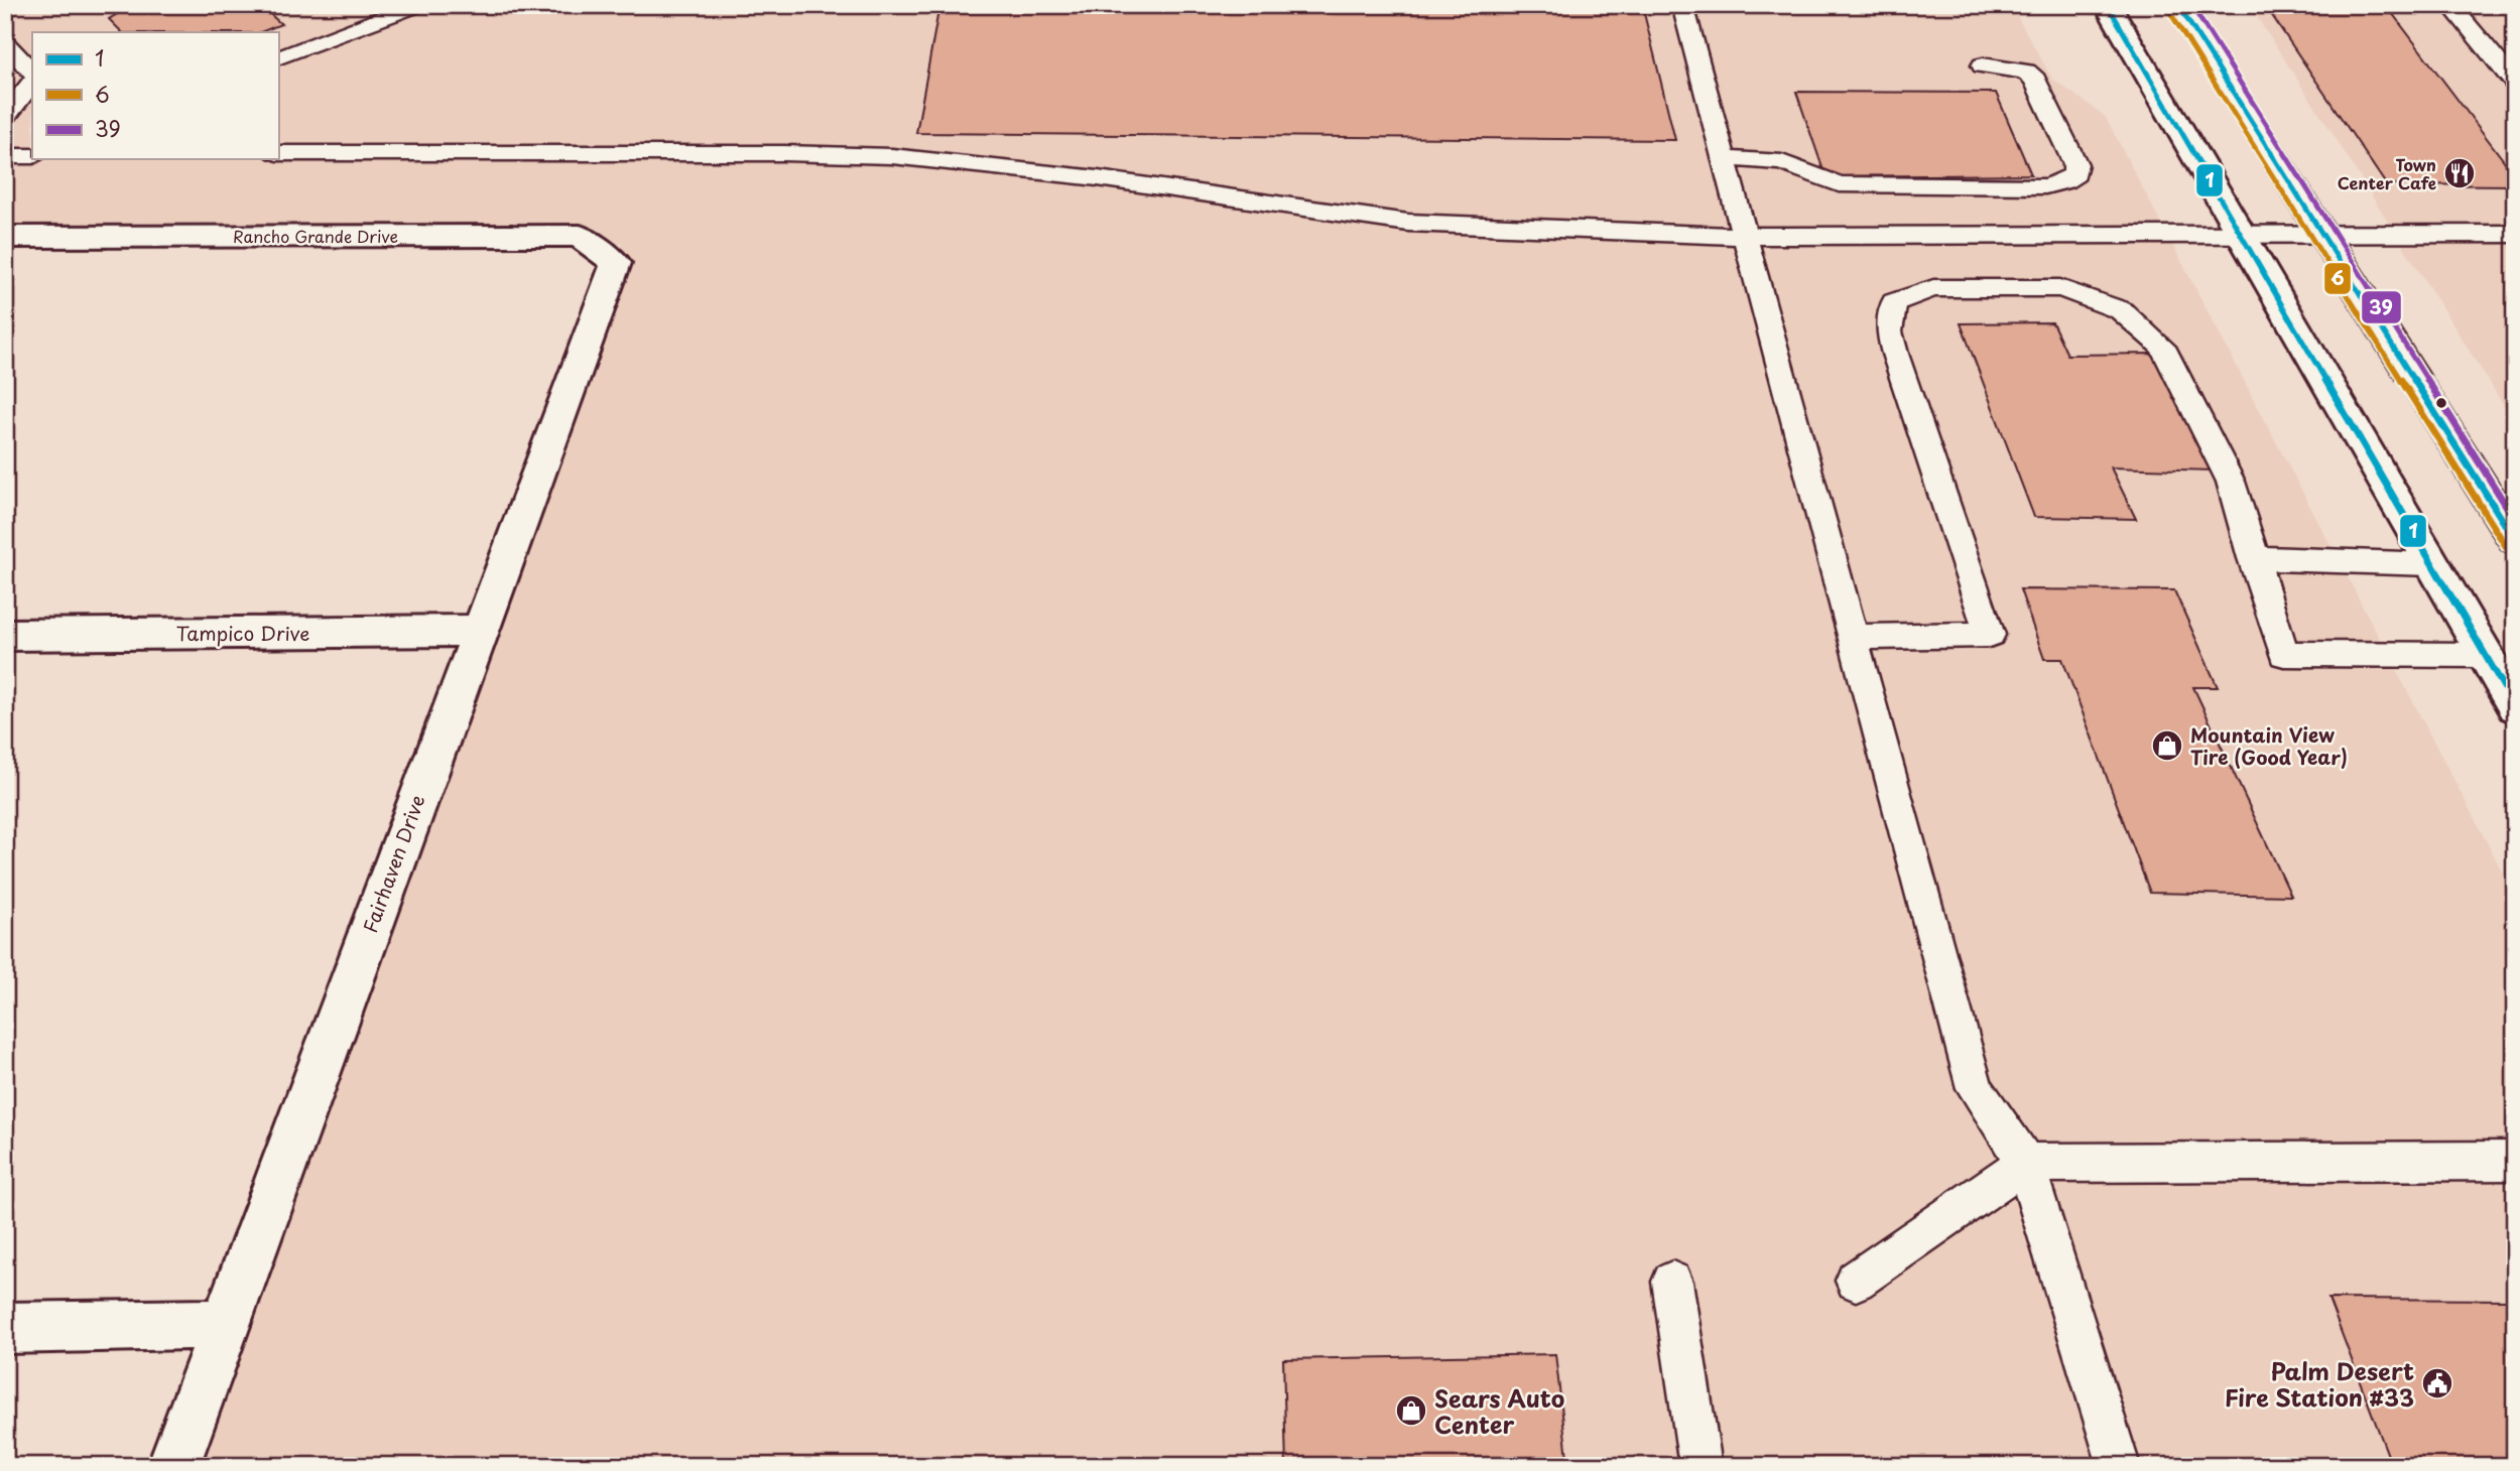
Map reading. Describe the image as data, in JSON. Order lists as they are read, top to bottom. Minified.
{"streets":{"street":["Rancho Grande Drive","Tampico Drive","Fairhaven Drive"]},"crossings":[["Rancho Grande Drive","Fairhaven Drive"],["Tampico Drive","Fairhaven Drive"]],"places":{"restaurant":["Town Center Cafe"],"shop":["Mountain View Tire (Good Year)","Sears Auto Center"],"public building":["Palm Desert Fire Station #33"]},"lines":["transit line 1","transit line 39","transit line 6"],"legend":["1","6","39"]}
